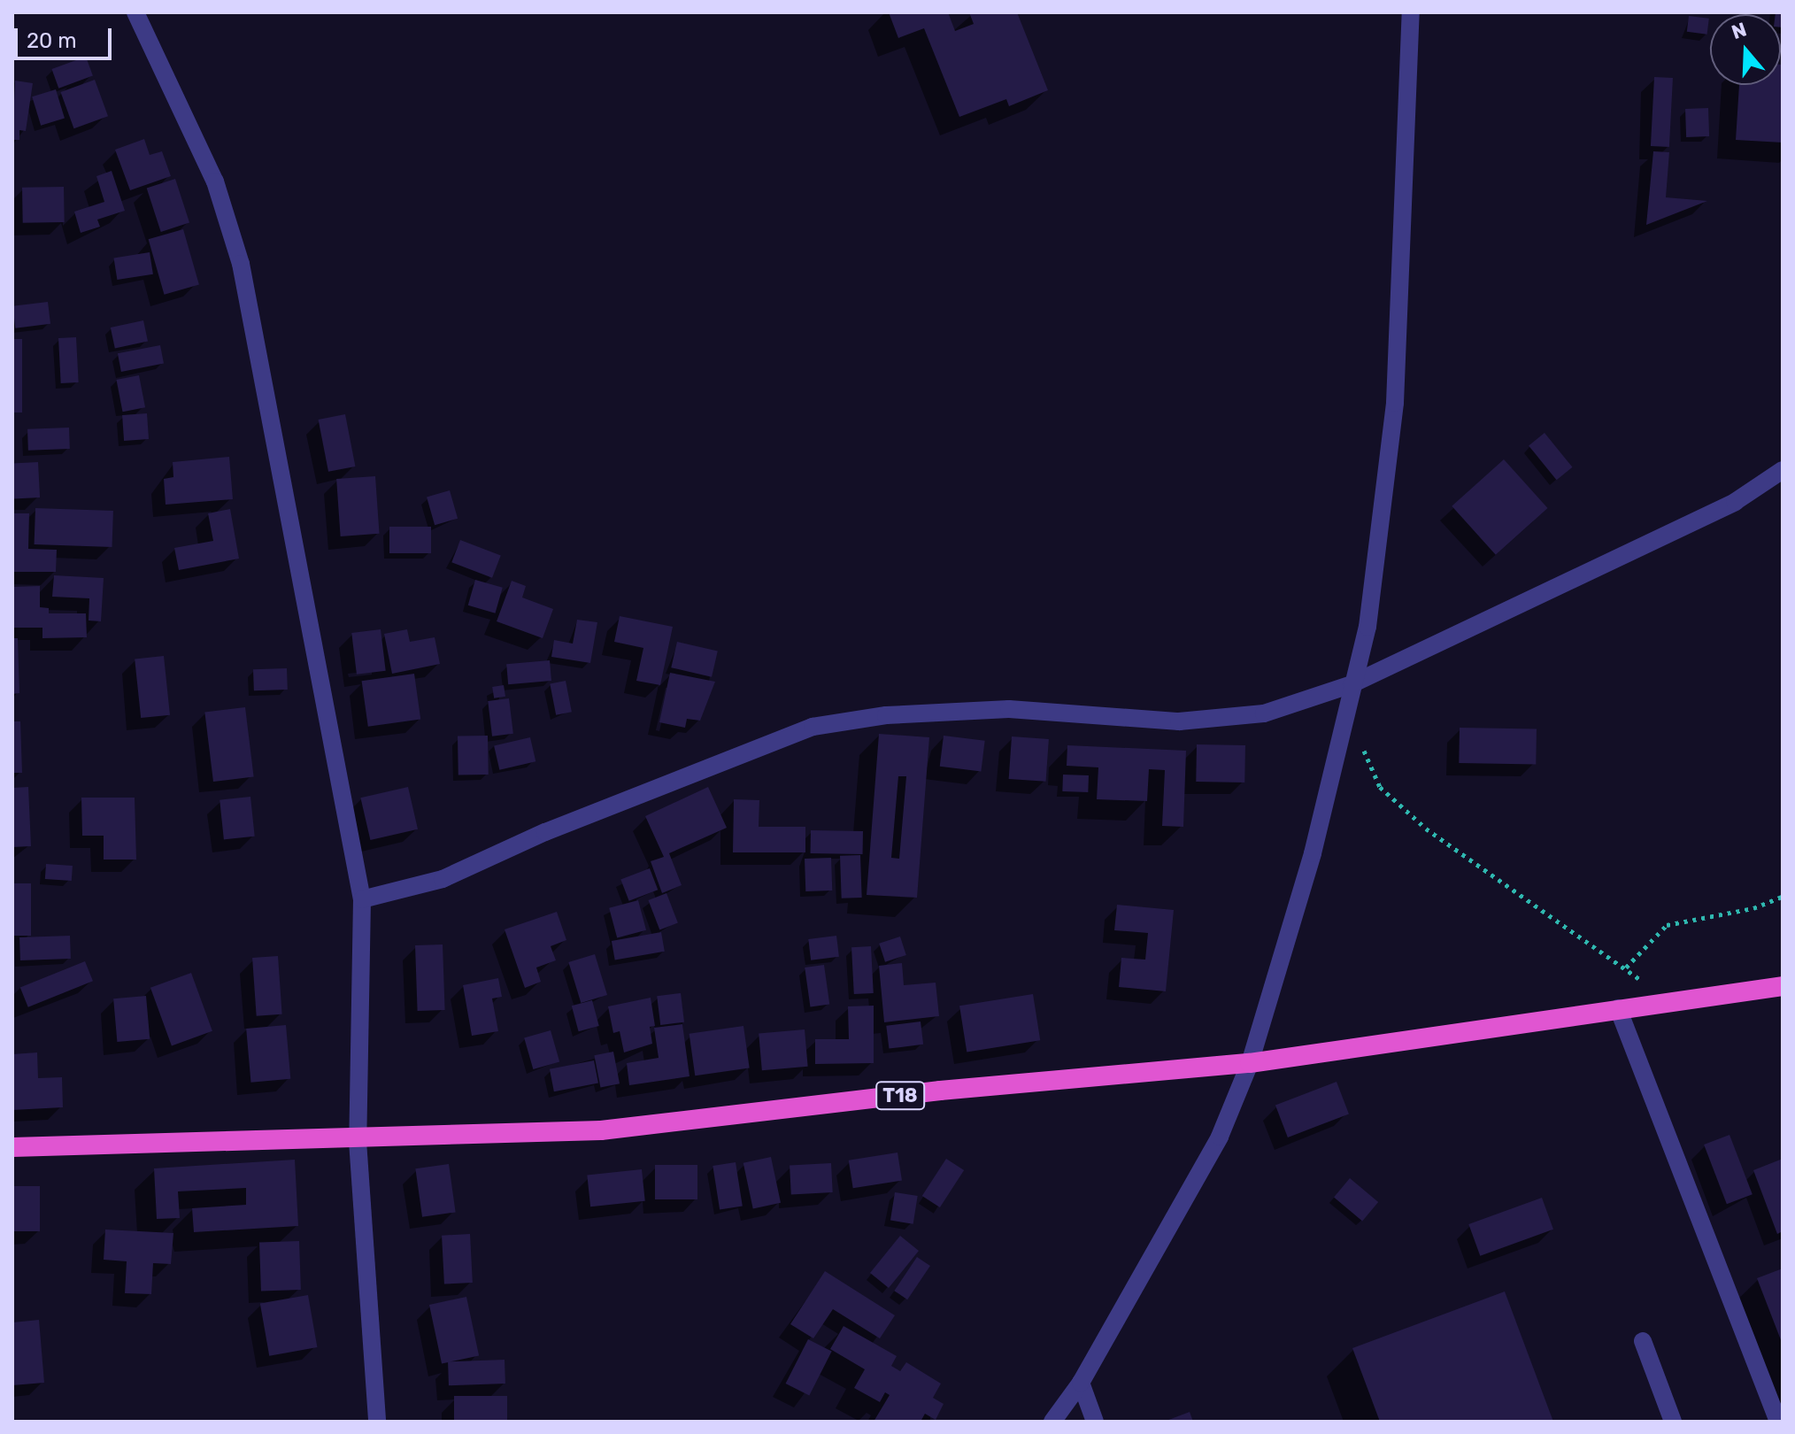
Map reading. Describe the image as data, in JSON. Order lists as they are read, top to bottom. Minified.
{"streets":{"highway":["T18"]},"scale_bar":"20 m","north":"top"}
